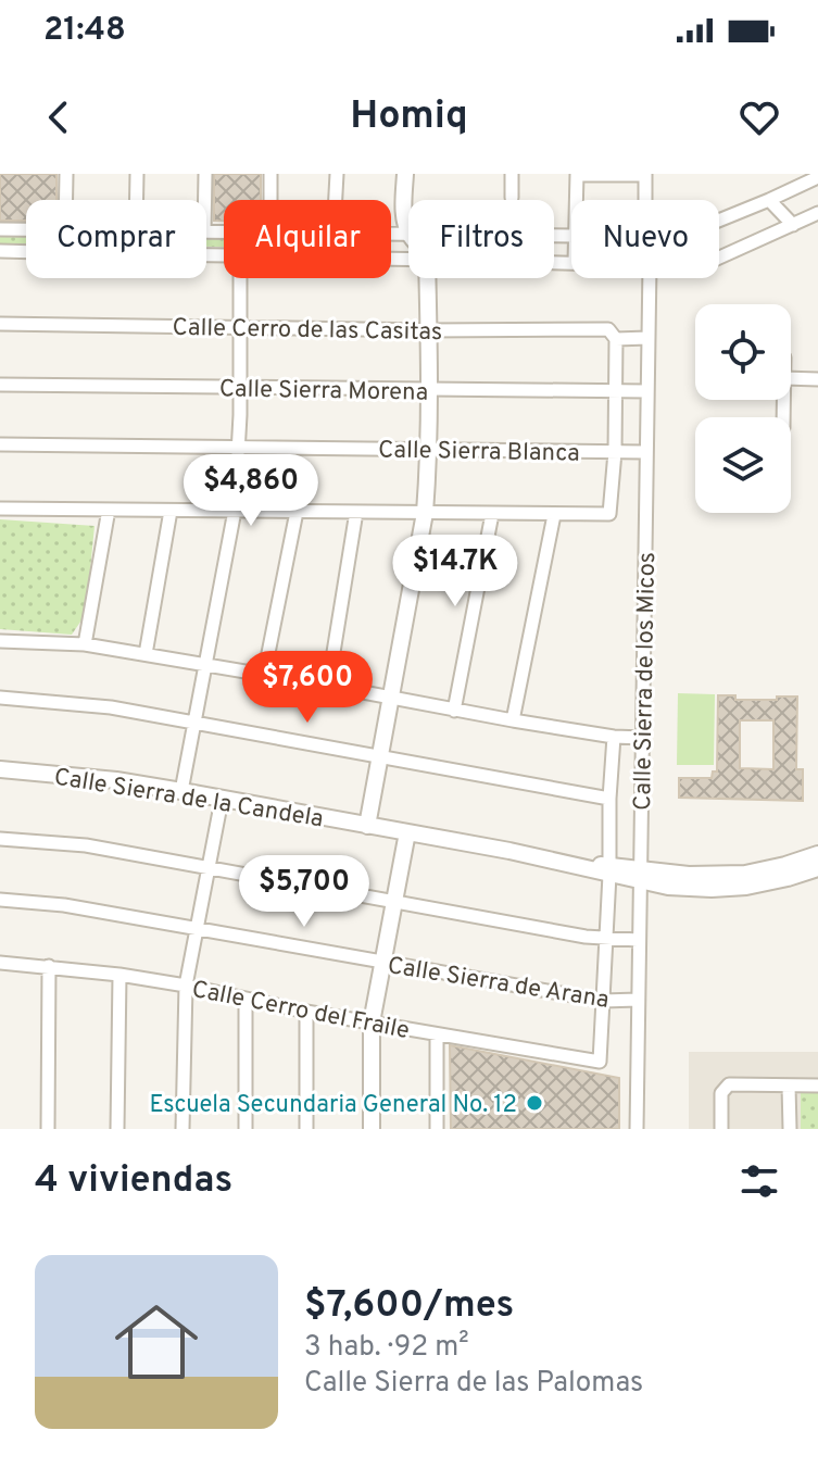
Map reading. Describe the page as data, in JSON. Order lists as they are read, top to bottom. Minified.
{"streets":{"street":["Calle Cerro de las Casitas","Calle Sierra Morena","Calle Sierra Blanca","Calle Sierra de los Micos","Calle Sierra de la Candela","Calle Sierra de Arana","Calle Cerro del Fraile"]},"crossings":[["Calle Cerro de las Casitas","Calle Sierra de los Micos"],["Calle Sierra Morena","Calle Sierra de los Micos"],["Calle Sierra Blanca","Calle Sierra de los Micos"],["Calle Sierra de los Micos","Calle Sierra de la Candela"],["Calle Sierra de los Micos","Calle Sierra de Arana"],["Calle Sierra de Arana","Calle Cerro del Fraile"]],"places":["Escuela Secundaria General No. 12"],"page":{"status":"21:48","header":"Homiq","chip":["Comprar","Alquilar","Filtros","Nuevo"],"price":["$4,860","$14.7K","$7,600","$5,700"],"heading":"4 viviendas","list":[{"name":"$7,600/mes","note":"3 hab. · 92 m² · Calle Sierra de las Palomas"}]}}
